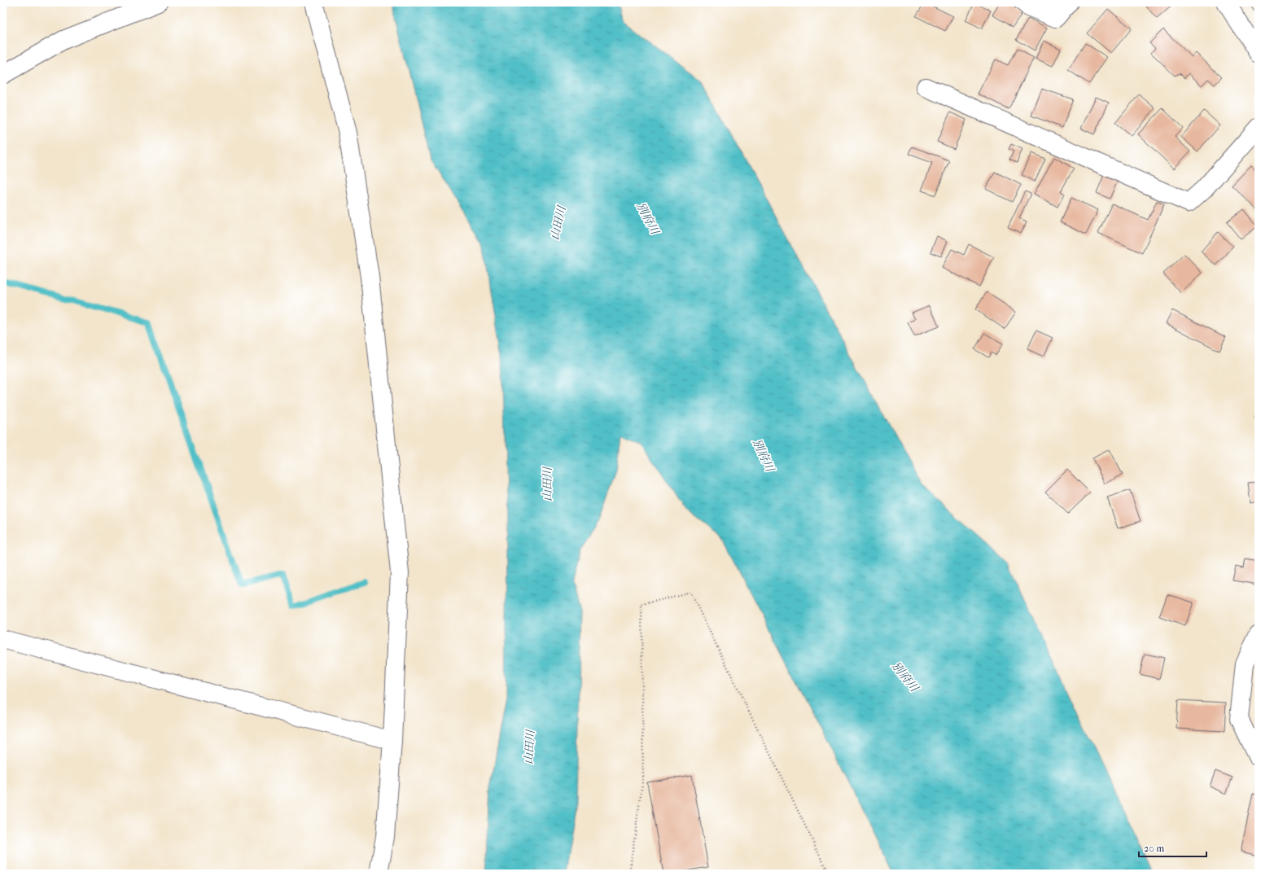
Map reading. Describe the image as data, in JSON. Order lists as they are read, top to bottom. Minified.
{"water":["別府川","山田川"],"scale_bar":"20 m"}
